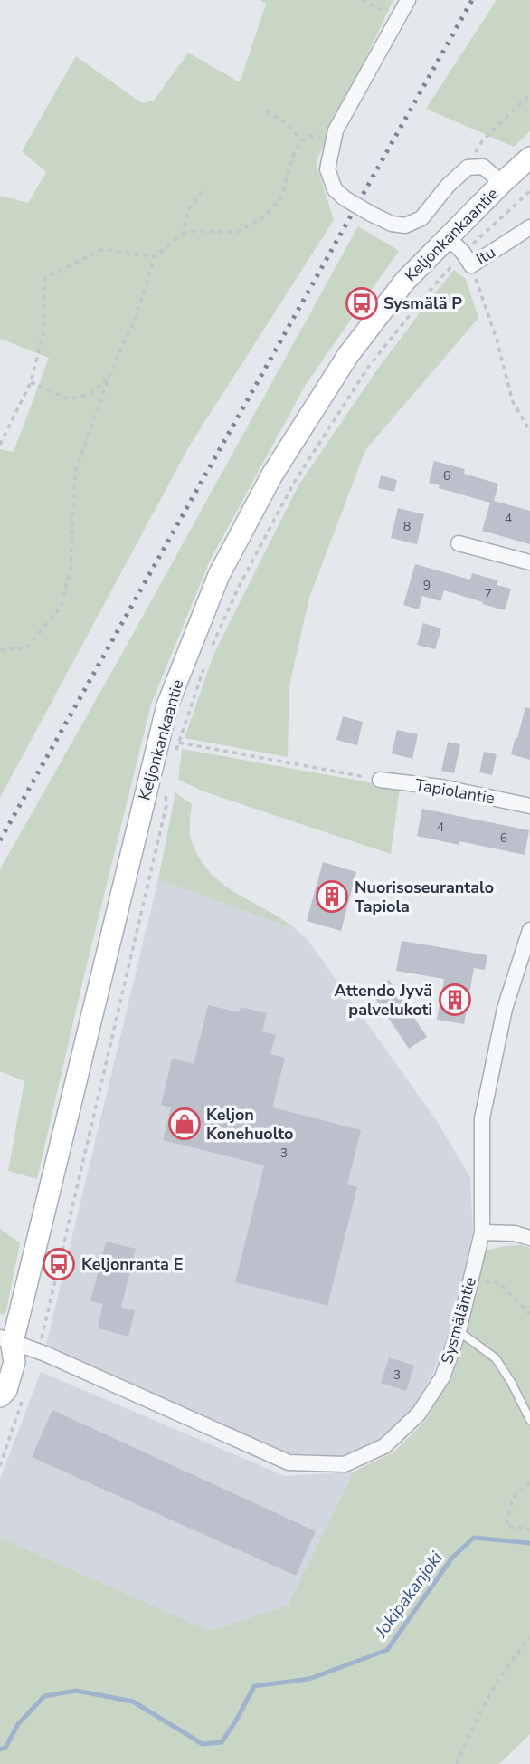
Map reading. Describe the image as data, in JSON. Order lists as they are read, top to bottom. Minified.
{"streets":{"main road":["Keljonkankaantie"],"street":["Itu","Tapiolantie","Sysmäläntie"]},"crossings":[["Keljonkankaantie","Itu"],["Keljonkankaantie","Sysmäläntie"]],"water":["Jokipakanjoki"],"places":{"bus stop":["Sysmälä P","Keljonranta E"],"building":["Nuorisoseurantalo Tapiola","Attendo Jyvä palvelukoti"],"shop":["Keljon Konehuolto"]},"house_numbers":["6","4","8","9","7","4","6","3","3"]}
